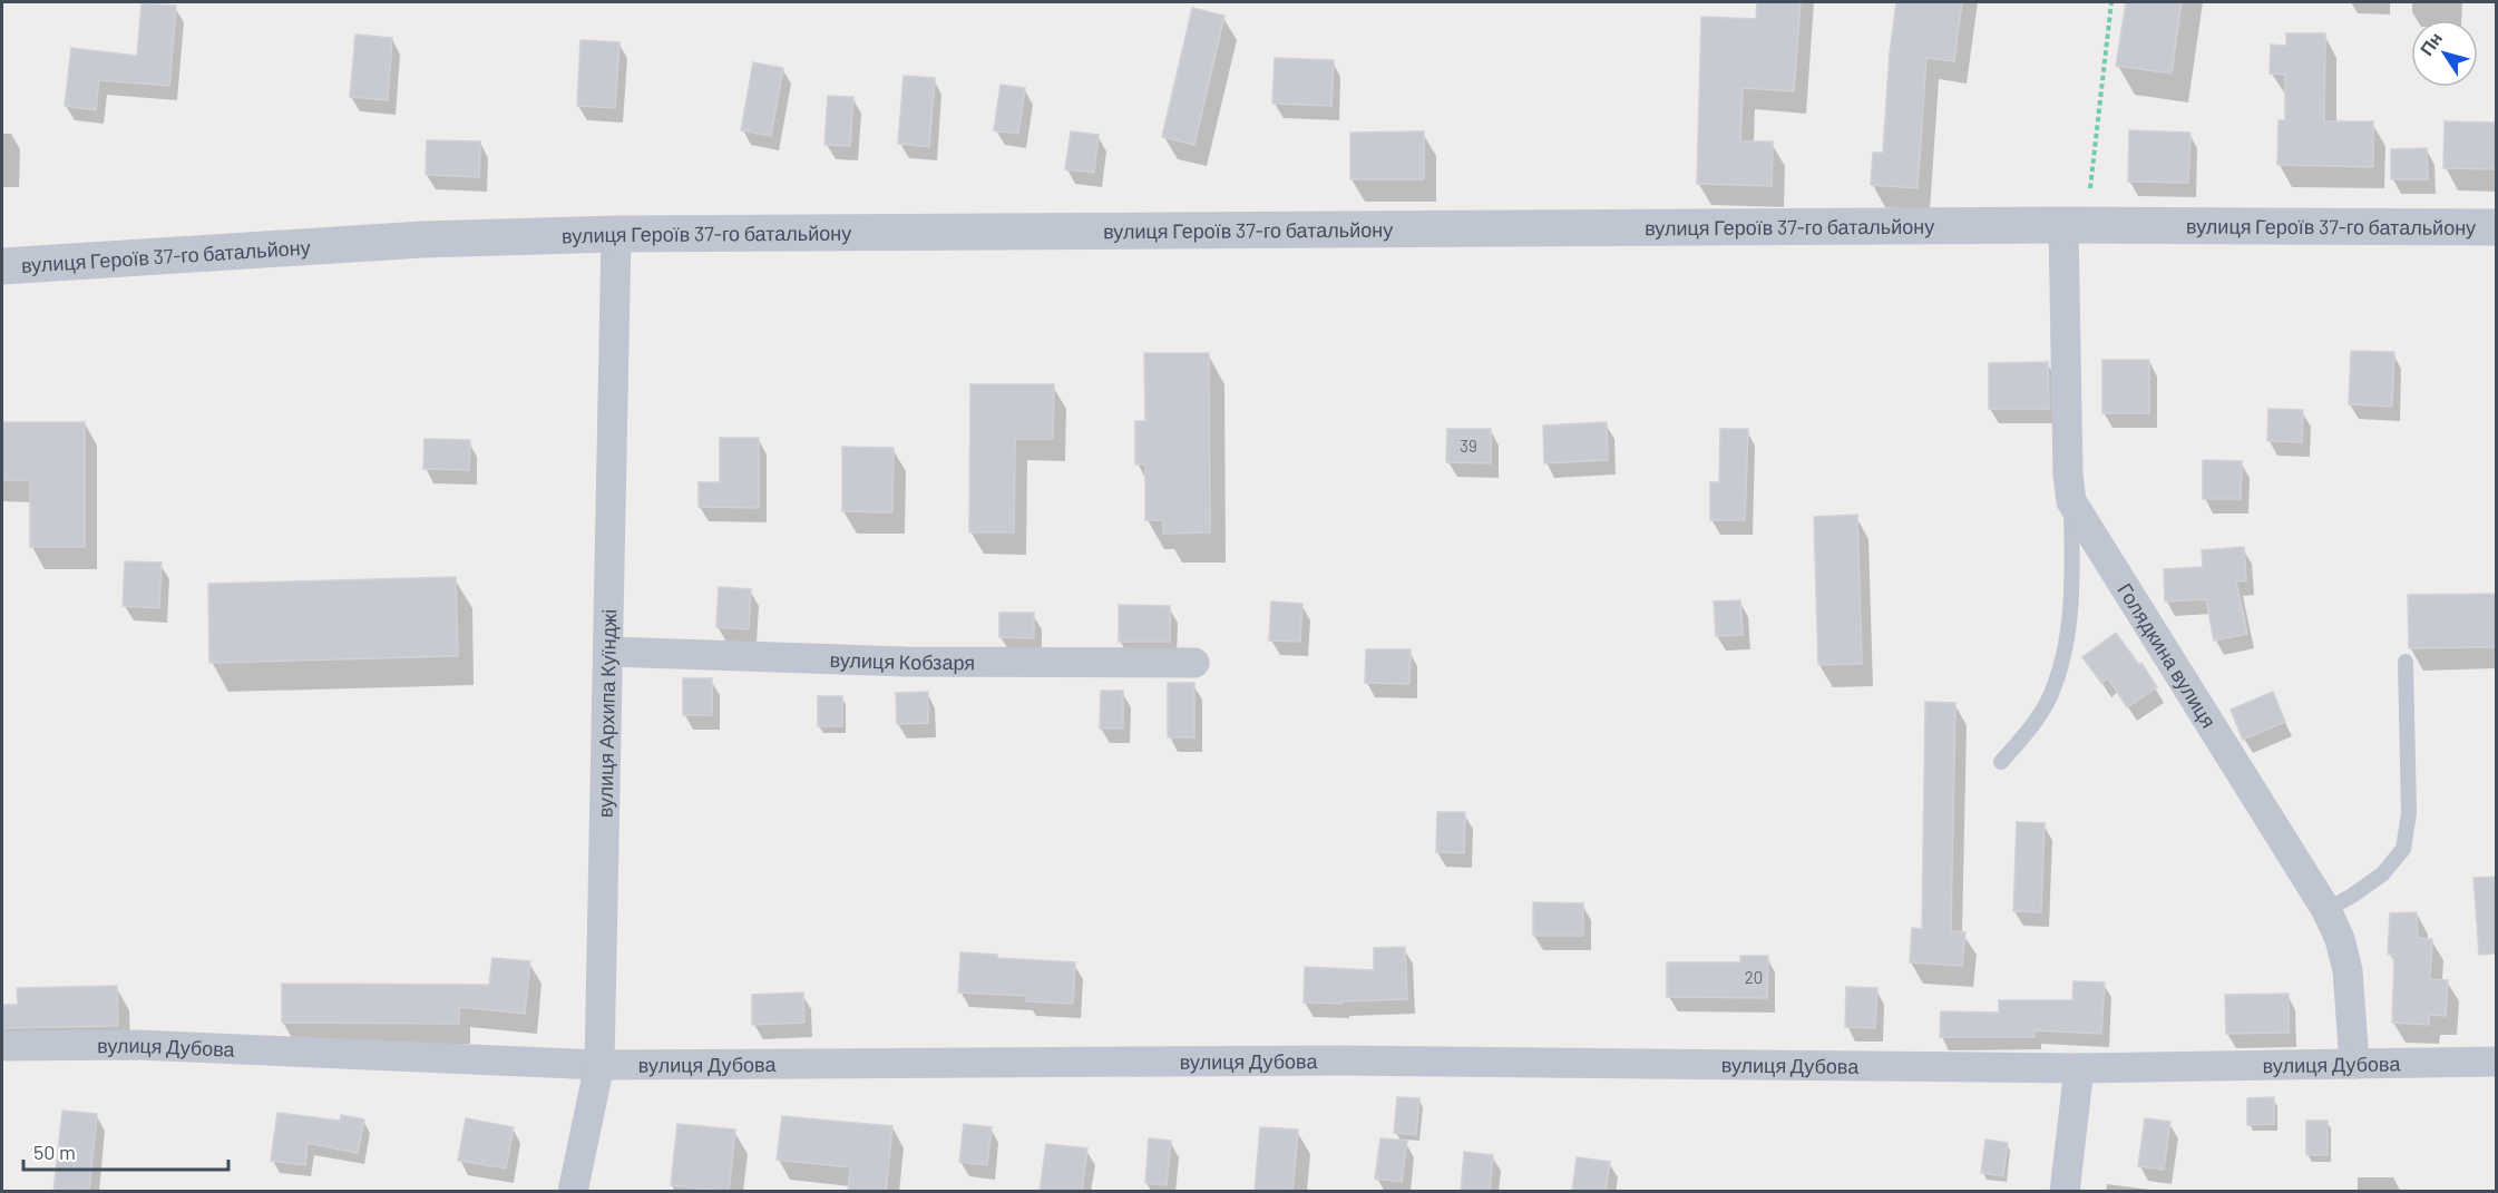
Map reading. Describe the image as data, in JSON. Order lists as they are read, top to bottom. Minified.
{"streets":{"street":["вулиця Героїв 37-го батальйону","Голядкина вулиця","вулиця Кобзаря","вулиця Архипа Куїнджі","вулиця Дубова"]},"crossings":[["вулиця Героїв 37-го батальйону","Голядкина вулиця"],["вулиця Героїв 37-го батальйону","вулиця Архипа Куїнджі"],["Голядкина вулиця","вулиця Дубова"],["вулиця Кобзаря","вулиця Архипа Куїнджі"],["вулиця Архипа Куїнджі","вулиця Дубова"]],"house_numbers":["39","20"],"scale_bar":"50 m","north":"top left"}
